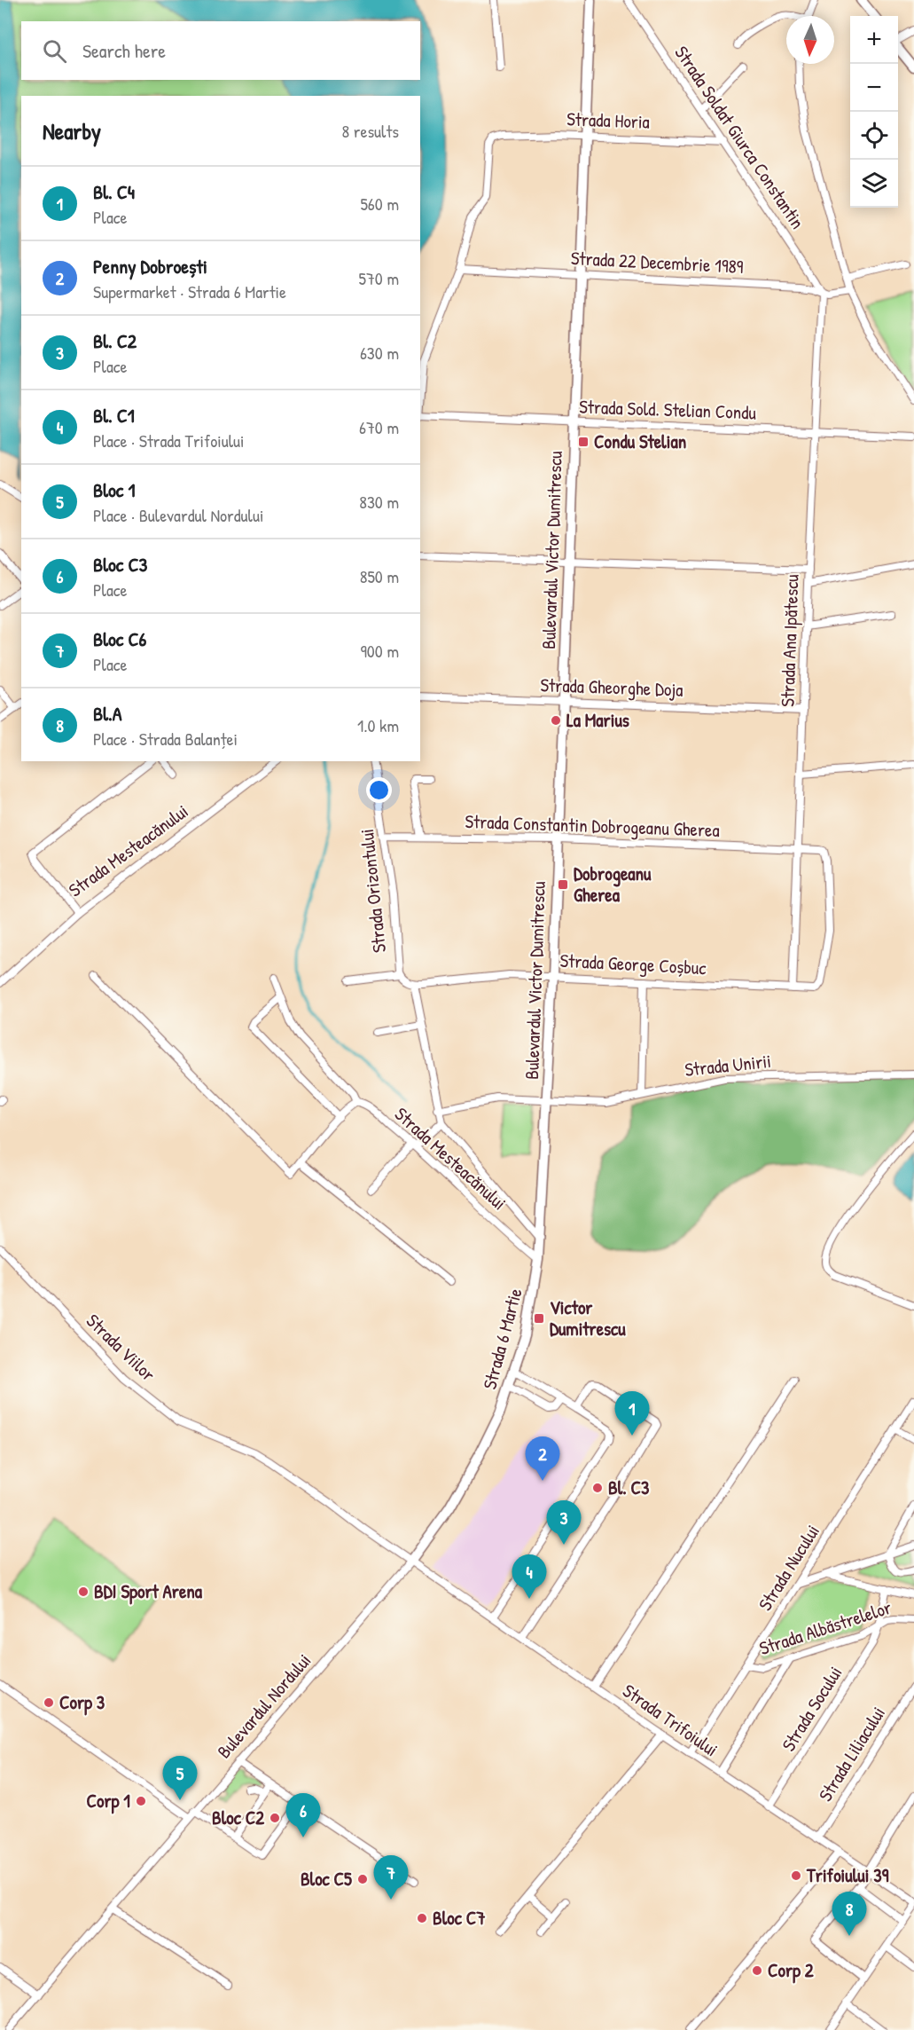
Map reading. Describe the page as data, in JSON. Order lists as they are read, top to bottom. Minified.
{"streets":{"street":["Strada Horia","Strada Soldat Giurca Constantin","Strada 22 Decembrie 1989","Strada Sold. Stelian Condu","Bulevardul Victor Dumitrescu","Strada Ana Ipătescu","Strada Gheorghe Doja","Strada Constantin Dobrogeanu Gherea","Strada Mesteacănului","Strada Orizontului","Strada George Coșbuc","Strada Unirii","Strada 6 Martie","Strada Viilor","Strada Nucului","Strada Albăstrelelor","Bulevardul Nordului","Strada Socului","Strada Trifoiului","Strada Liliacului"]},"crossings":[["Strada Horia","Strada Soldat Giurca Constantin"],["Strada Horia","Strada 22 Decembrie 1989"],["Strada Horia","Bulevardul Victor Dumitrescu"],["Strada Soldat Giurca Constantin","Strada 22 Decembrie 1989"],["Strada Soldat Giurca Constantin","Strada Ana Ipătescu"],["Strada 22 Decembrie 1989","Bulevardul Victor Dumitrescu"],["Strada 22 Decembrie 1989","Strada Ana Ipătescu"],["Strada Sold. Stelian Condu","Bulevardul Victor Dumitrescu"],["Strada Sold. Stelian Condu","Strada Ana Ipătescu"],["Bulevardul Victor Dumitrescu","Strada Gheorghe Doja"],["Bulevardul Victor Dumitrescu","Strada Constantin Dobrogeanu Gherea"],["Bulevardul Victor Dumitrescu","Strada George Coșbuc"],["Bulevardul Victor Dumitrescu","Strada Unirii"],["Bulevardul Victor Dumitrescu","Strada 6 Martie"],["Strada Ana Ipătescu","Strada Gheorghe Doja"],["Strada Ana Ipătescu","Strada Constantin Dobrogeanu Gherea"],["Strada Ana Ipătescu","Strada George Coșbuc"],["Strada Constantin Dobrogeanu Gherea","Strada Orizontului"],["Strada Constantin Dobrogeanu Gherea","Strada George Coșbuc"],["Strada Mesteacănului","Strada 6 Martie"],["Strada Orizontului","Strada George Coșbuc"],["Strada Unirii","Strada 6 Martie"],["Strada 6 Martie","Strada Viilor"],["Strada 6 Martie","Bulevardul Nordului"],["Strada 6 Martie","Strada Trifoiului"],["Strada Viilor","Bulevardul Nordului"],["Strada Viilor","Strada Trifoiului"],["Strada Nucului","Strada Albăstrelelor"],["Strada Nucului","Strada Trifoiului"],["Strada Albăstrelelor","Strada Socului"],["Bulevardul Nordului","Strada Trifoiului"],["Strada Socului","Strada Trifoiului"],["Strada Trifoiului","Strada Liliacului"]],"places":{"transit":["Condu Stelian","Dobrogeanu Gherea","Victor Dumitrescu"],"other":["La Marius","Bl. C3","BDI Sport Arena","Corp 3","Corp 1","Bloc C2","Trifoiului 39","Bloc C5","Bloc C7","Corp 2"]},"north":"bottom","page":{"map_buttons":["+","−"],"search":"Search here","heading":["Nearby","8 results"],"list":[{"mark":"1","name":"Bl. C4","note":"Place","value":"560 m"},{"mark":"2","name":"Penny Dobroești","note":"Supermarket · Strada 6 Martie","value":"570 m"},{"mark":"3","name":"Bl. C2","note":"Place","value":"630 m"},{"mark":"4","name":"Bl. C1","note":"Place · Strada Trifoiului","value":"670 m"},{"mark":"5","name":"Bloc 1","note":"Place · Bulevardul Nordului","value":"830 m"},{"mark":"6","name":"Bloc C3","note":"Place","value":"850 m"},{"mark":"7","name":"Bloc C6","note":"Place","value":"900 m"},{"mark":"8","name":"Bl.A","note":"Place · Strada Balanței","value":"1.0 km"}],"pins":["1","2","3","4","5","6","7","8"]}}
